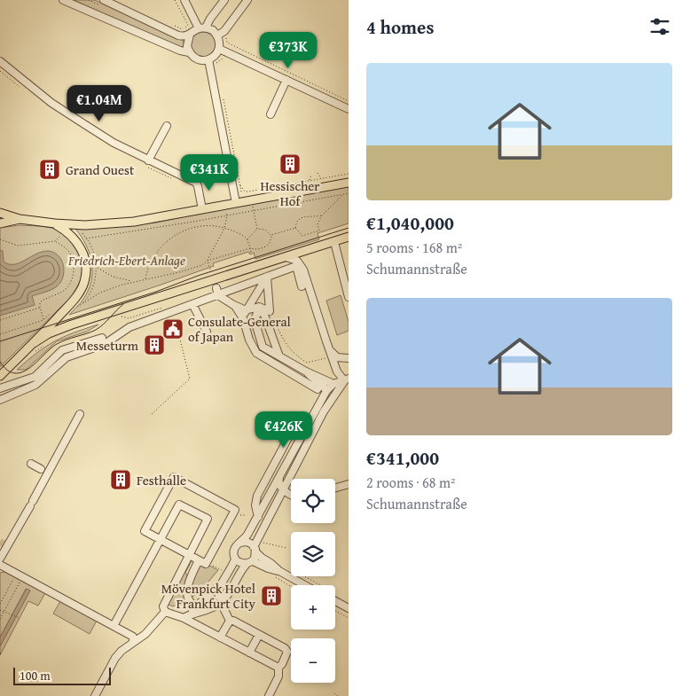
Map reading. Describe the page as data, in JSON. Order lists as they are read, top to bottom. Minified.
{"parks":["Friedrich-Ebert-Anlage"],"places":{"building":["Hessischer Hof","Grand Ouest","Messeturm","Festhalle","Mövenpick Hotel Frankfurt City"],"public building":["Consulate-General of Japan"]},"scale_bar":"100 m","page":{"heading":"4 homes","price":["€373K","€1.04M","€341K","€426K"],"list":[{"name":"€1,040,000","note":"5 rooms · 168 m² · Schumannstraße"},{"name":"€341,000","note":"2 rooms · 68 m² · Schumannstraße"}],"map_buttons":["+","−"],"scale":"100 m"}}
